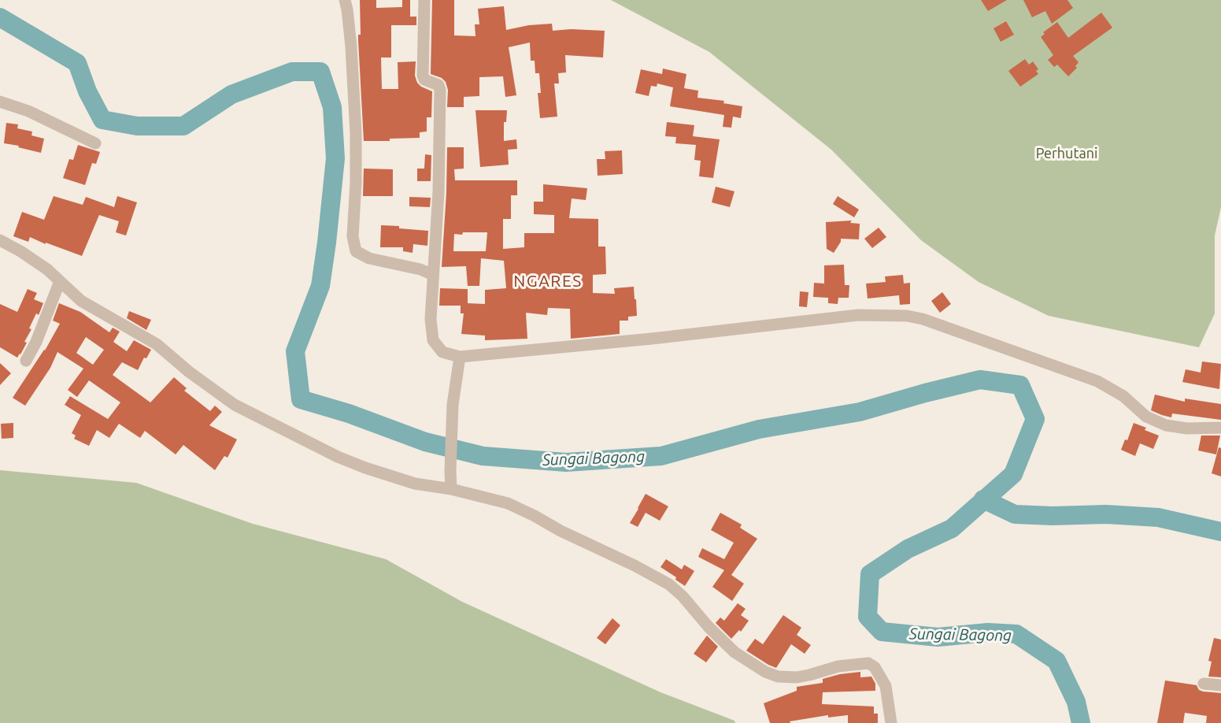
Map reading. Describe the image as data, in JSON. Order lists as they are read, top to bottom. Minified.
{"districts":["NGARES"],"water":["Sungai Bagong"],"parks":["Perhutani"]}
